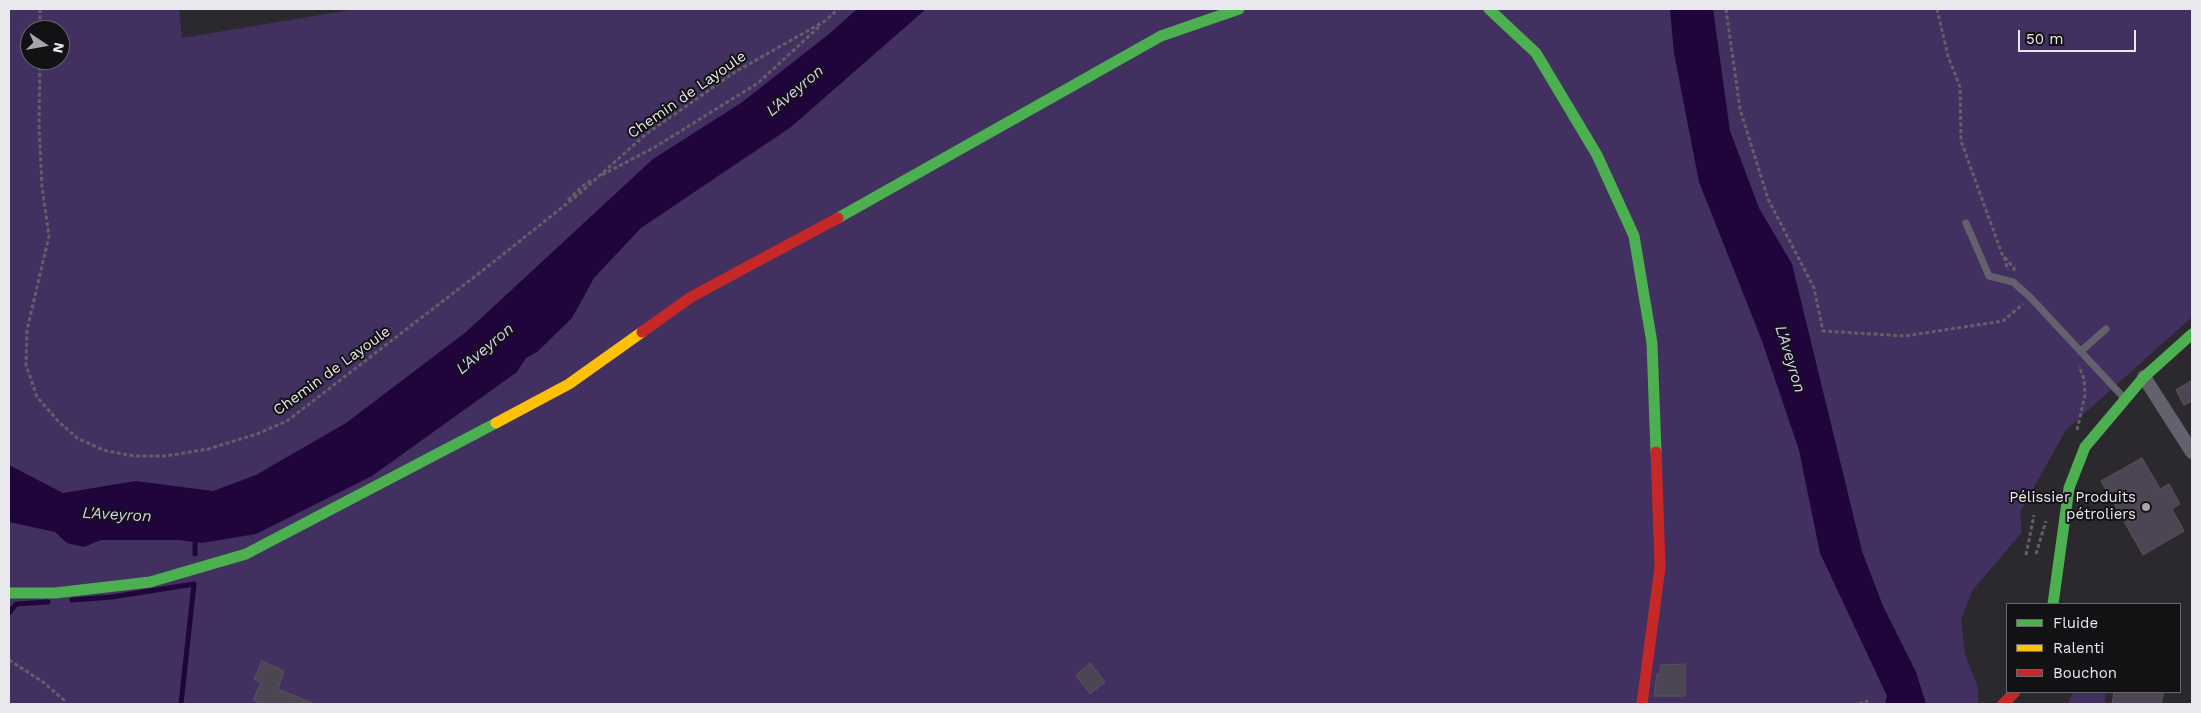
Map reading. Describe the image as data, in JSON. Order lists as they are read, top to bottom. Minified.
{"streets":{"path":["Chemin de Layoule"]},"water":["L'Aveyron"],"places":["Pélissier Produits pétroliers"],"legend":["Fluide","Ralenti","Bouchon"],"scale_bar":"50 m","north":"right"}
